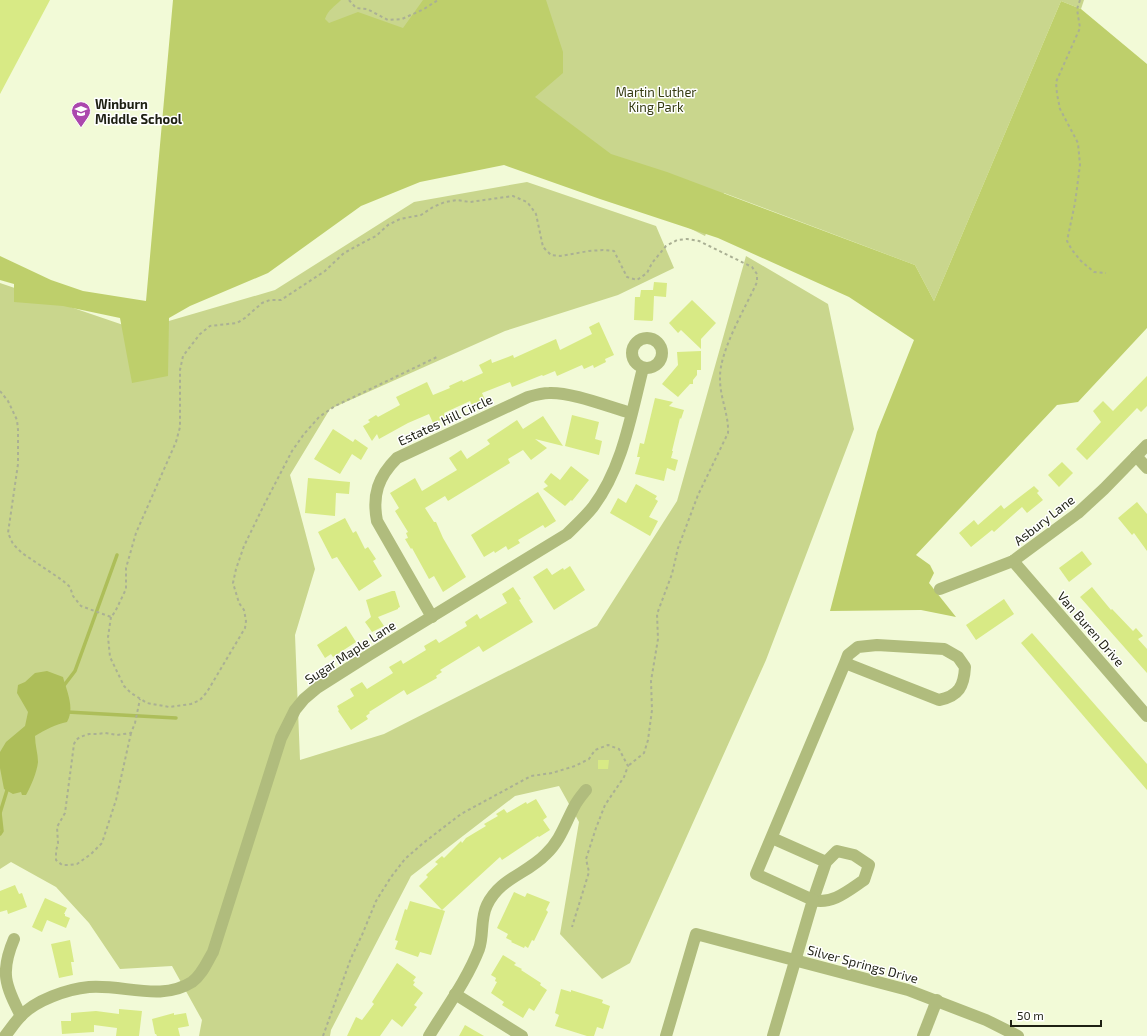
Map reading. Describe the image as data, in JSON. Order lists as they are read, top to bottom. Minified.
{"streets":{"street":["Estates Hill Circle","Asbury Lane","Van Buren Drive","Sugar Maple Lane","Silver Springs Drive"]},"crossings":[["Estates Hill Circle","Sugar Maple Lane"],["Asbury Lane","Van Buren Drive"]],"parks":["Martin Luther King Park"],"places":{"school or university":["Winburn Middle School"]},"scale_bar":"50 m"}
